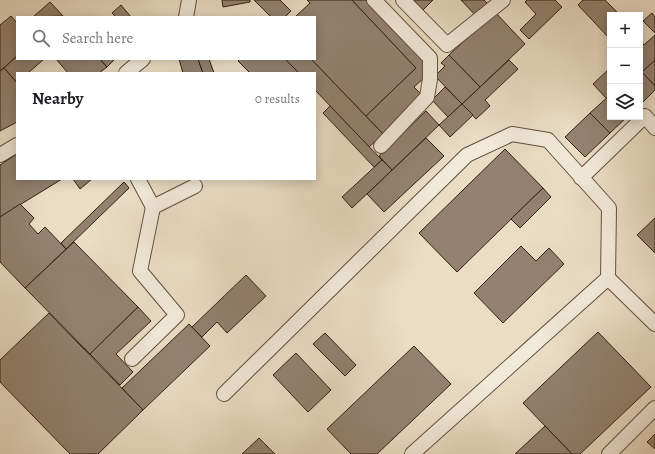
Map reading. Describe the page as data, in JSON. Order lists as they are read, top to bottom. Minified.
{"page":{"map_buttons":["+","−"],"search":"Search here","heading":["Nearby","0 results"]}}
